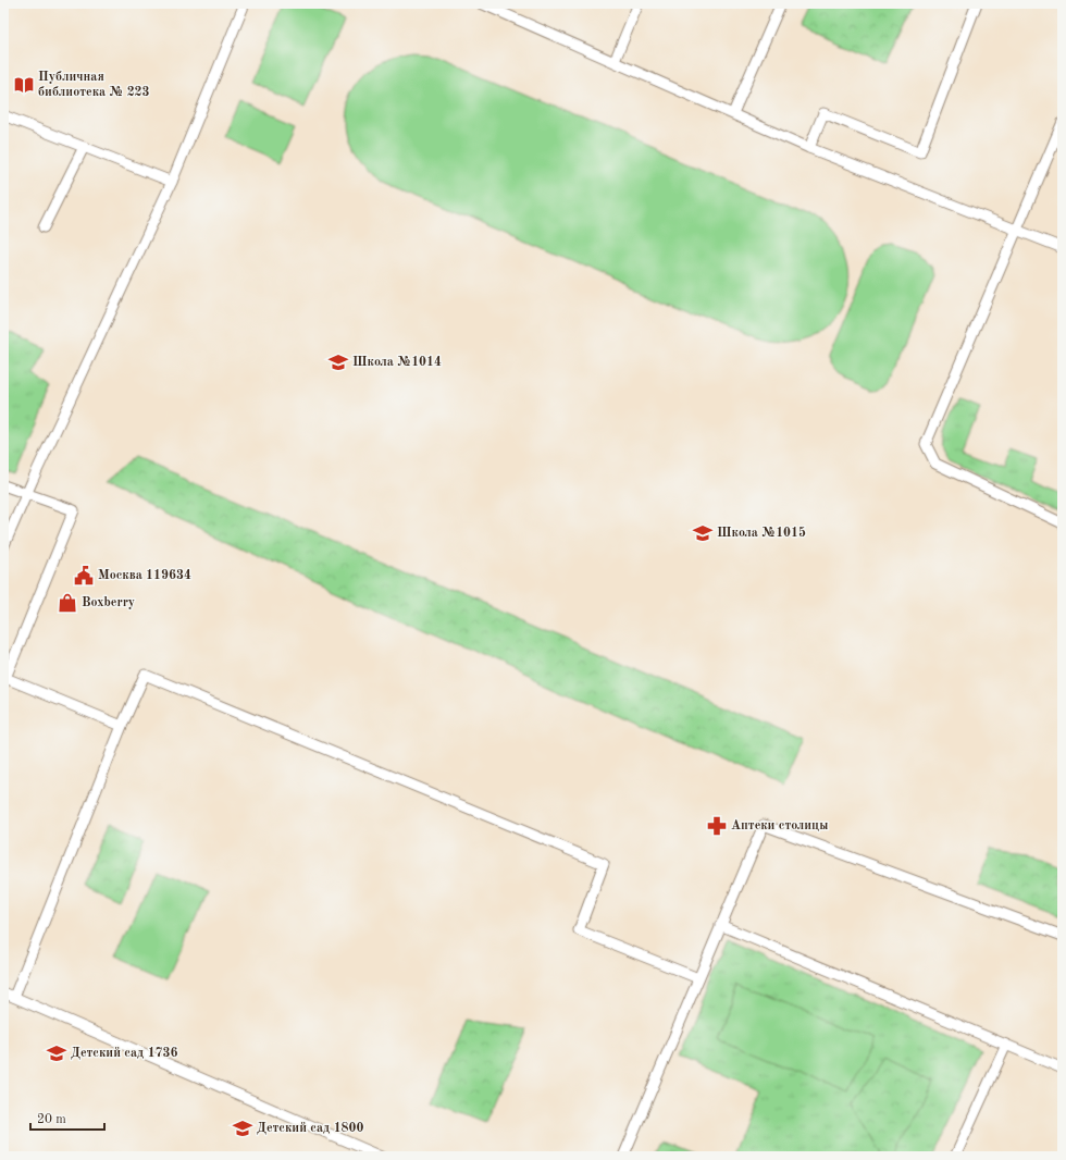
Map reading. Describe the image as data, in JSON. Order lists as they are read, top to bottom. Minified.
{"places":{"library":["Публичная библиотека № 223"],"school or university":["Школа №1014","Школа №1015","Детский сад 1736","Детский сад 1800"],"public building":["Москва 119634"],"shop":["Boxberry"],"pharmacy":["Аптеки столицы"]},"scale_bar":"20 m"}
